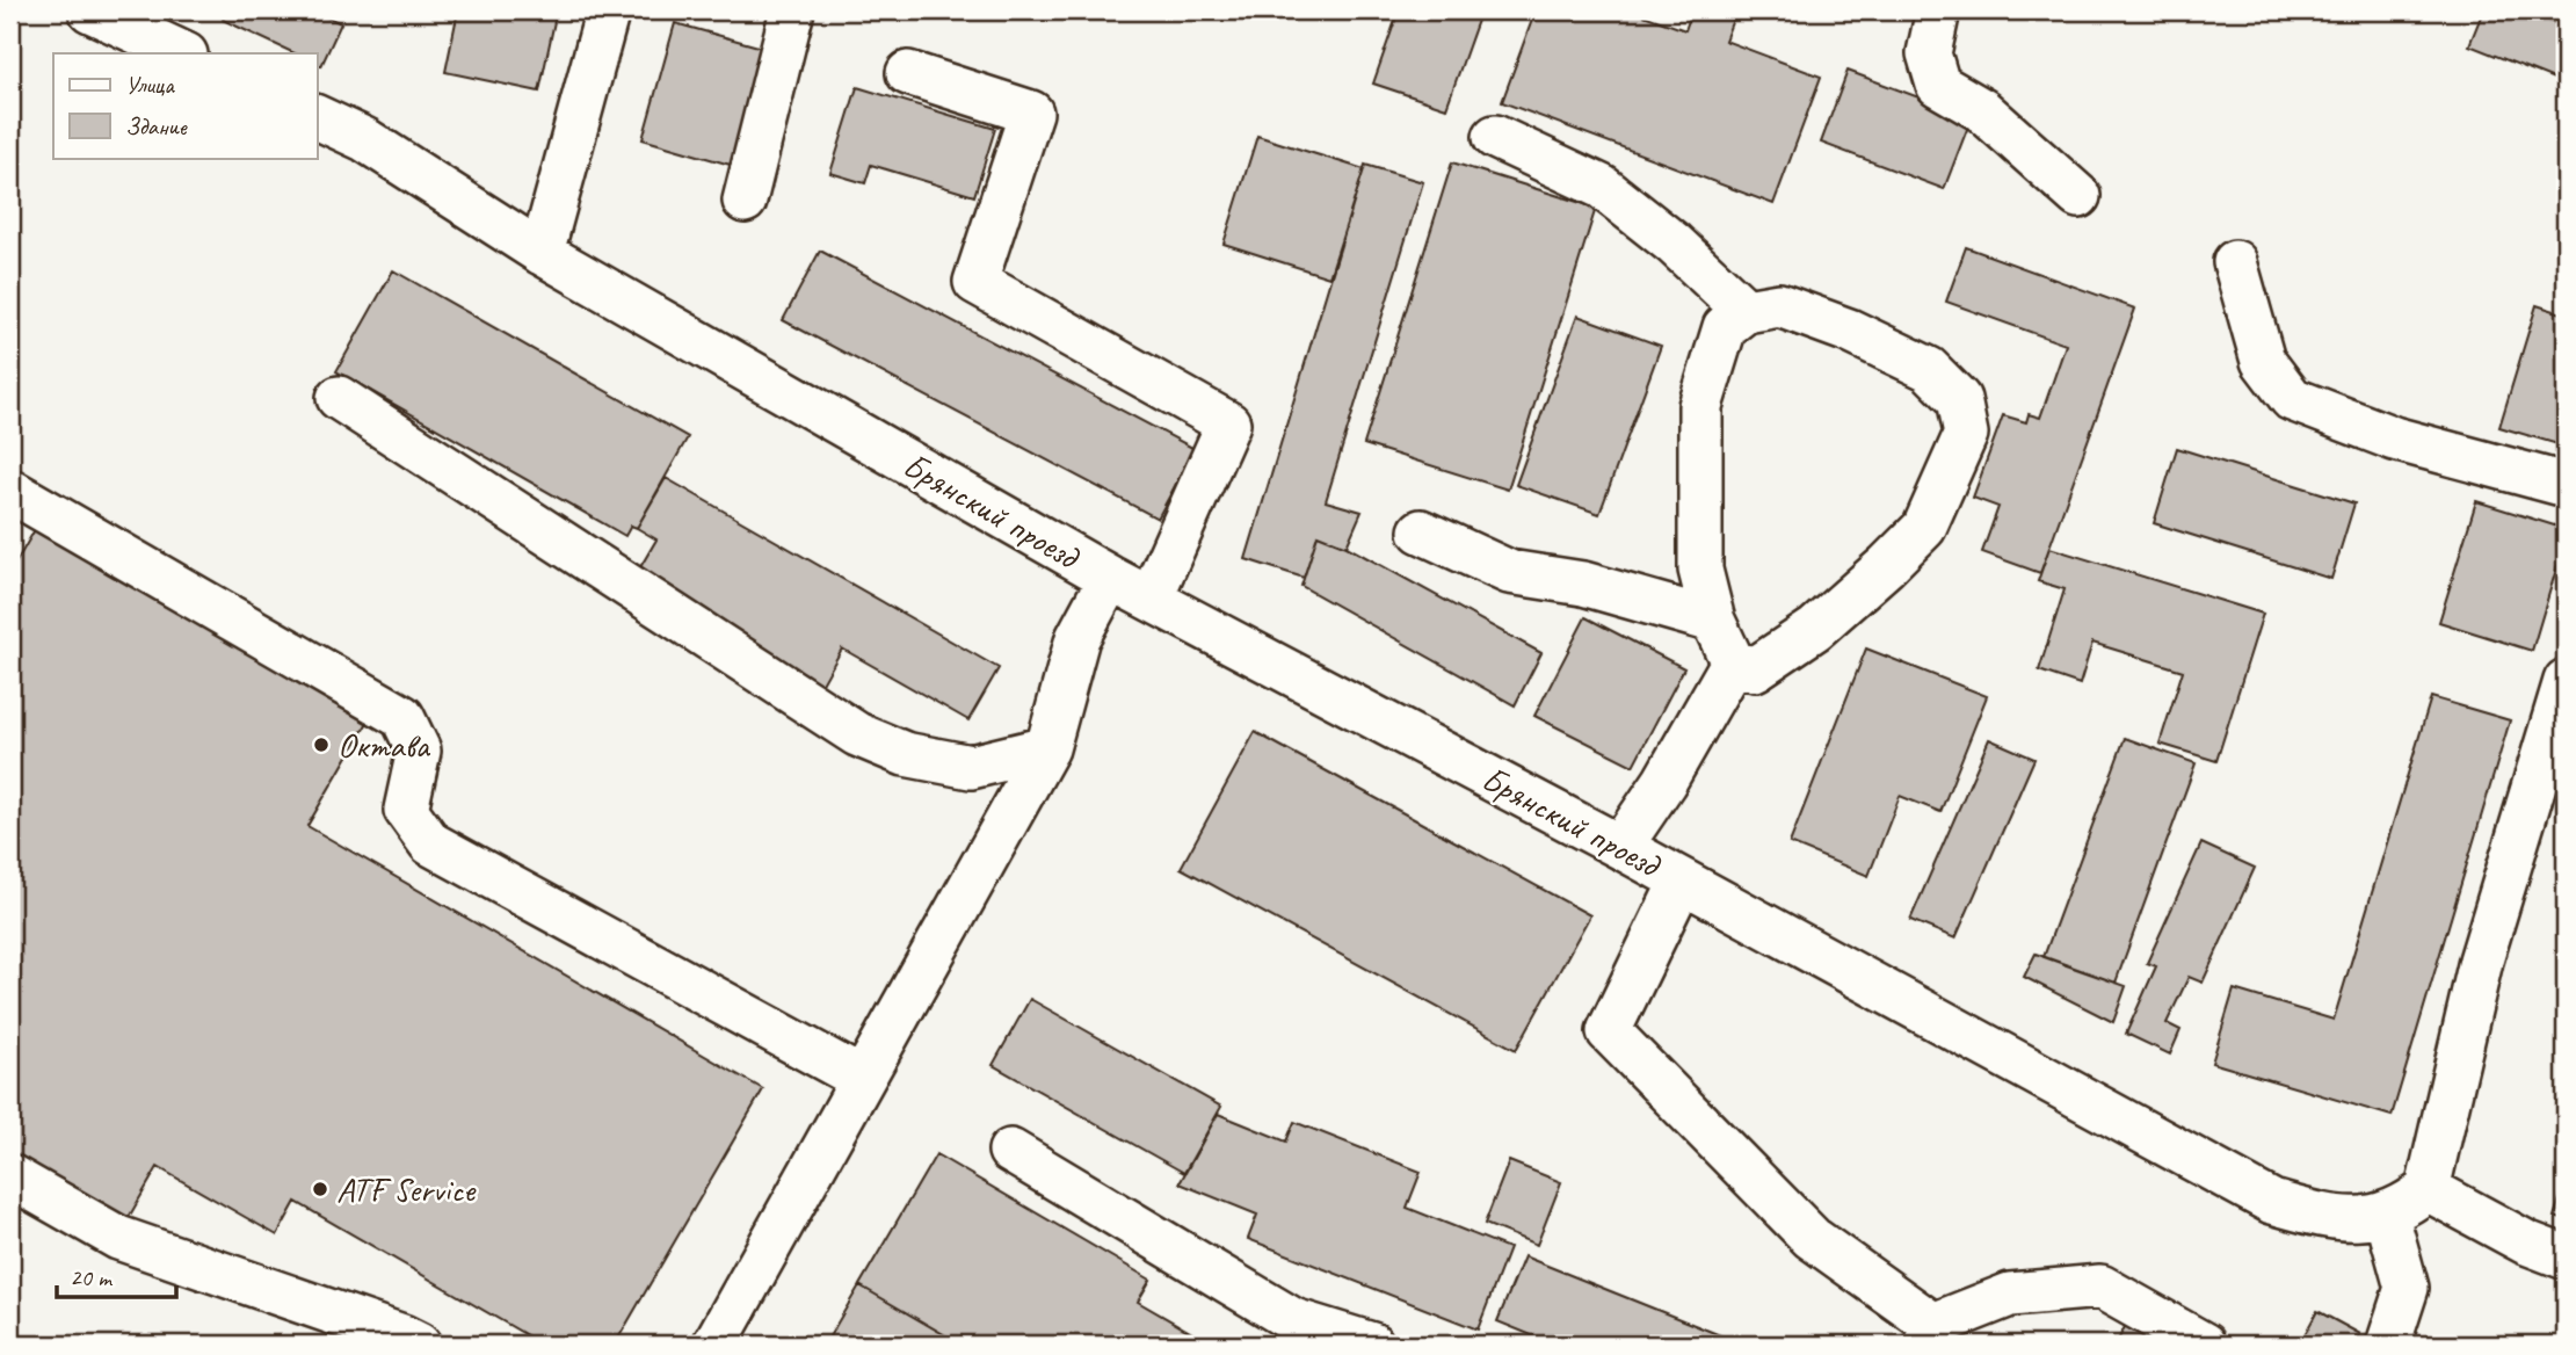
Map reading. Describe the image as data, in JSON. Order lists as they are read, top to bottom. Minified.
{"streets":{"street":["Брянский проезд"]},"places":["Октава","ATF Service"],"legend":["Улица","Здание"],"scale_bar":"20 m"}
